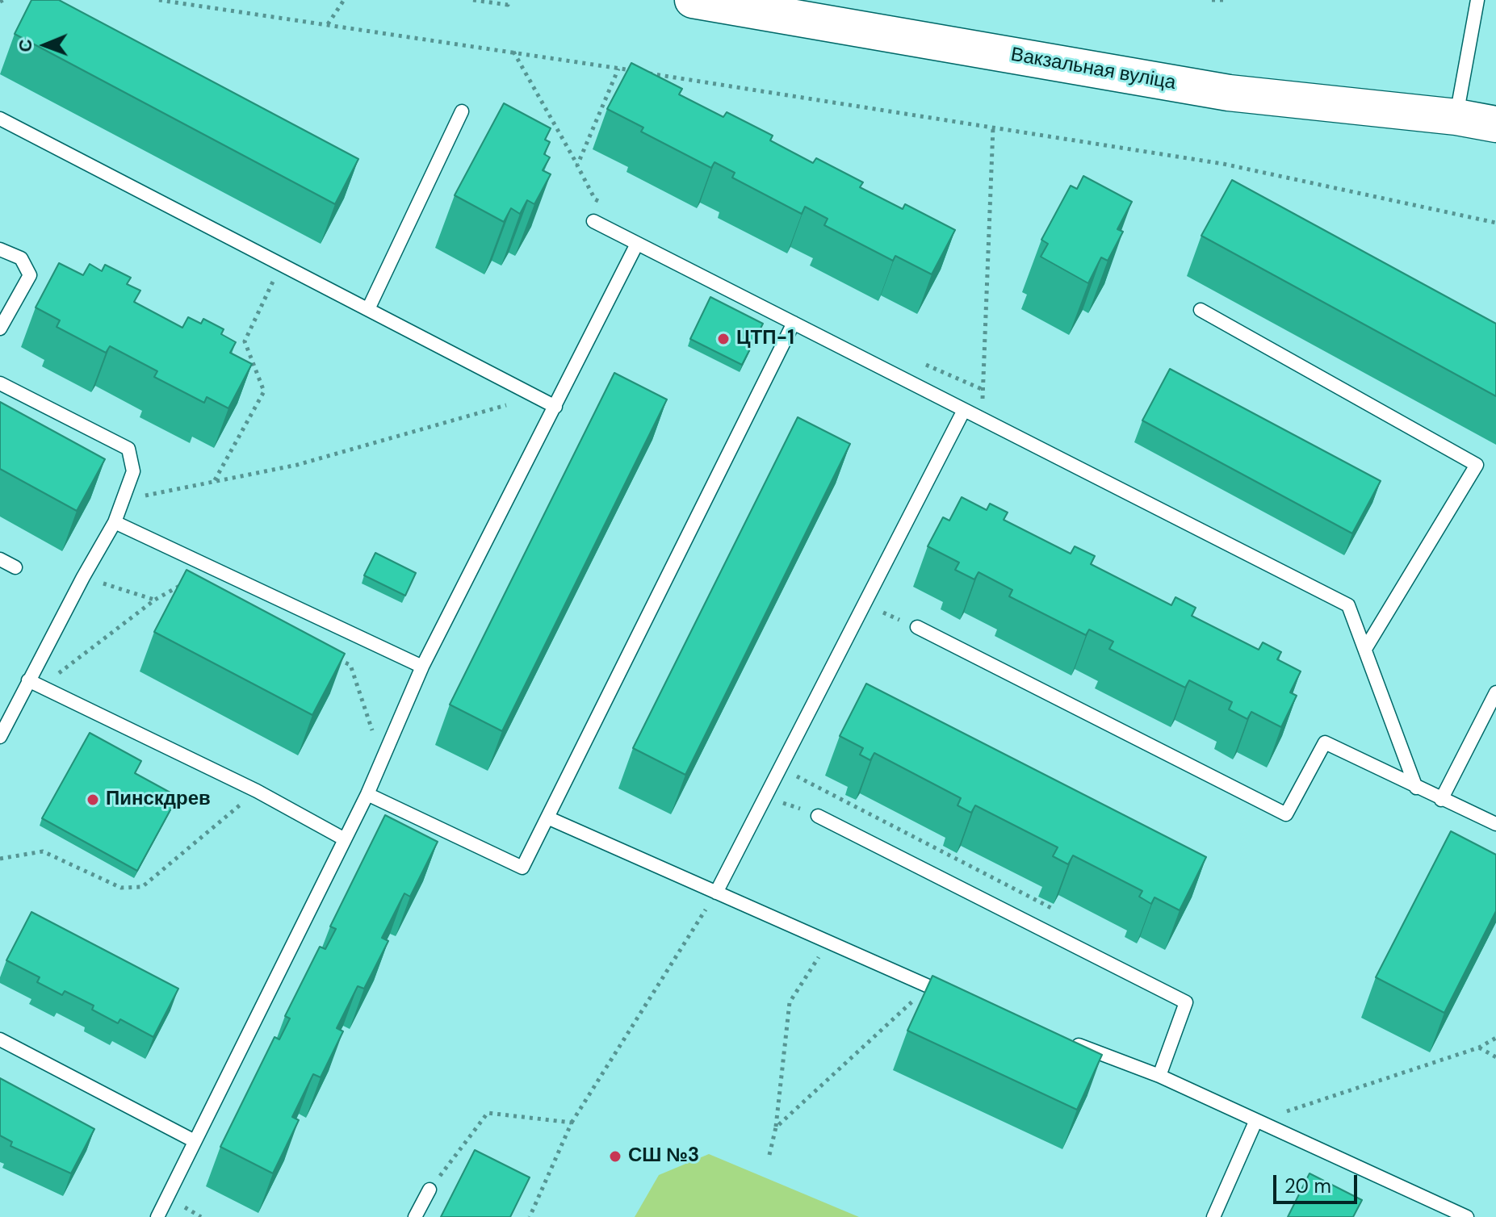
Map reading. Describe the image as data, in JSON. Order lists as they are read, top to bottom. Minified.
{"streets":{"main road":["Вакзальная вуліца"]},"places":["ЦТП-1","Пинскдрев","СШ №3"],"scale_bar":"20 m","north":"left"}
